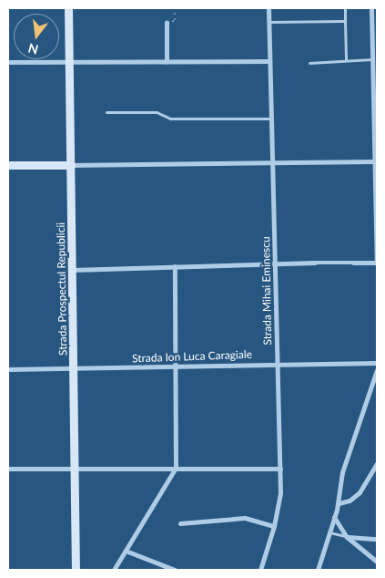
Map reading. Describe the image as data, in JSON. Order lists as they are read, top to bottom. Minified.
{"streets":{"main road":["Strada Prospectul Republicii"],"street":["Strada Mihai Eminescu","Strada Ion Luca Caragiale"]},"crossings":[["Strada Prospectul Republicii","Strada Ion Luca Caragiale"],["Strada Mihai Eminescu","Strada Ion Luca Caragiale"]],"north":"bottom"}
